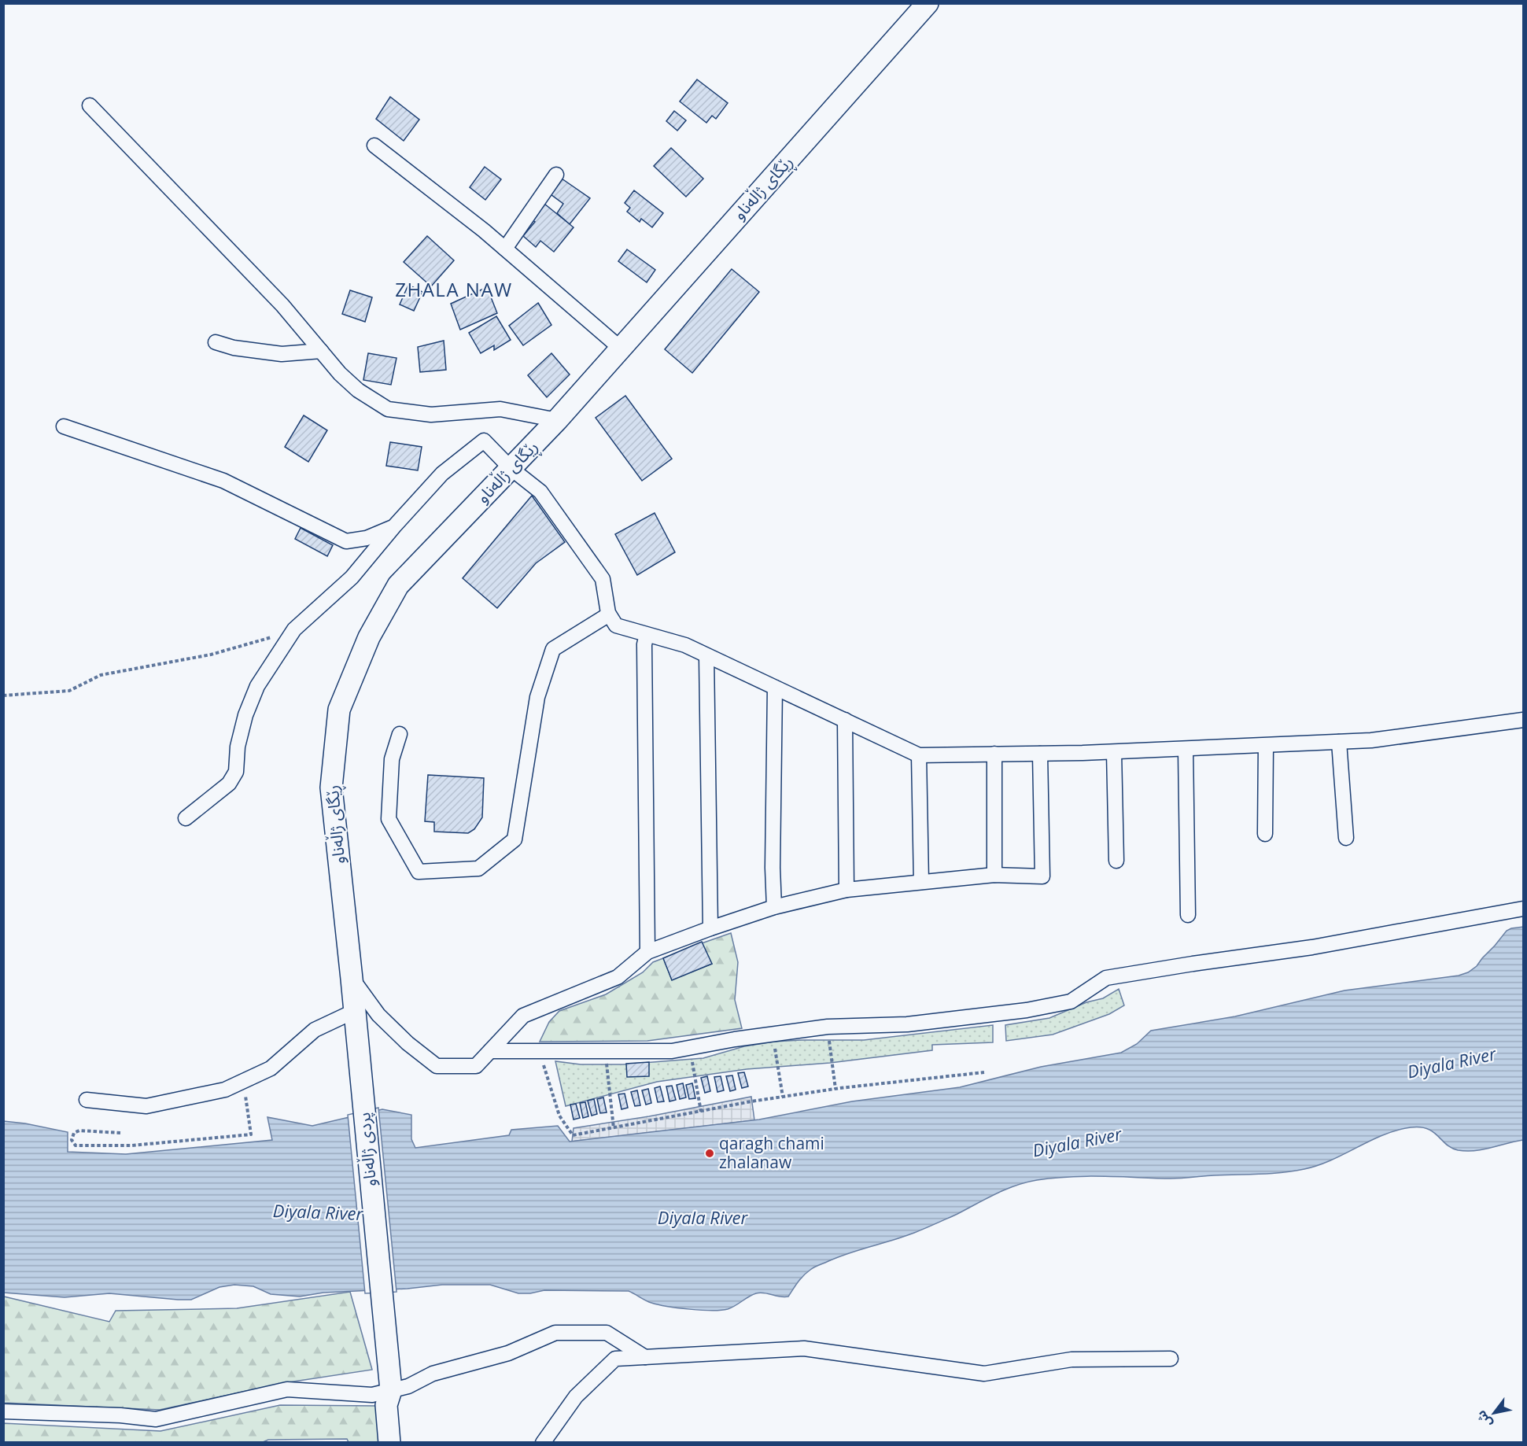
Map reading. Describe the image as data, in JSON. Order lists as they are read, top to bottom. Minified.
{"streets":{"main road":["ڕێگای ژاڵەناو","پردی ژاڵەناو"]},"crossings":[["ڕێگای ژاڵەناو","پردی ژاڵەناو"]],"districts":["ZHALA NAW"],"water":["Diyala River"],"places":["qaragh chami zhalanaw"],"north":"bottom left"}
